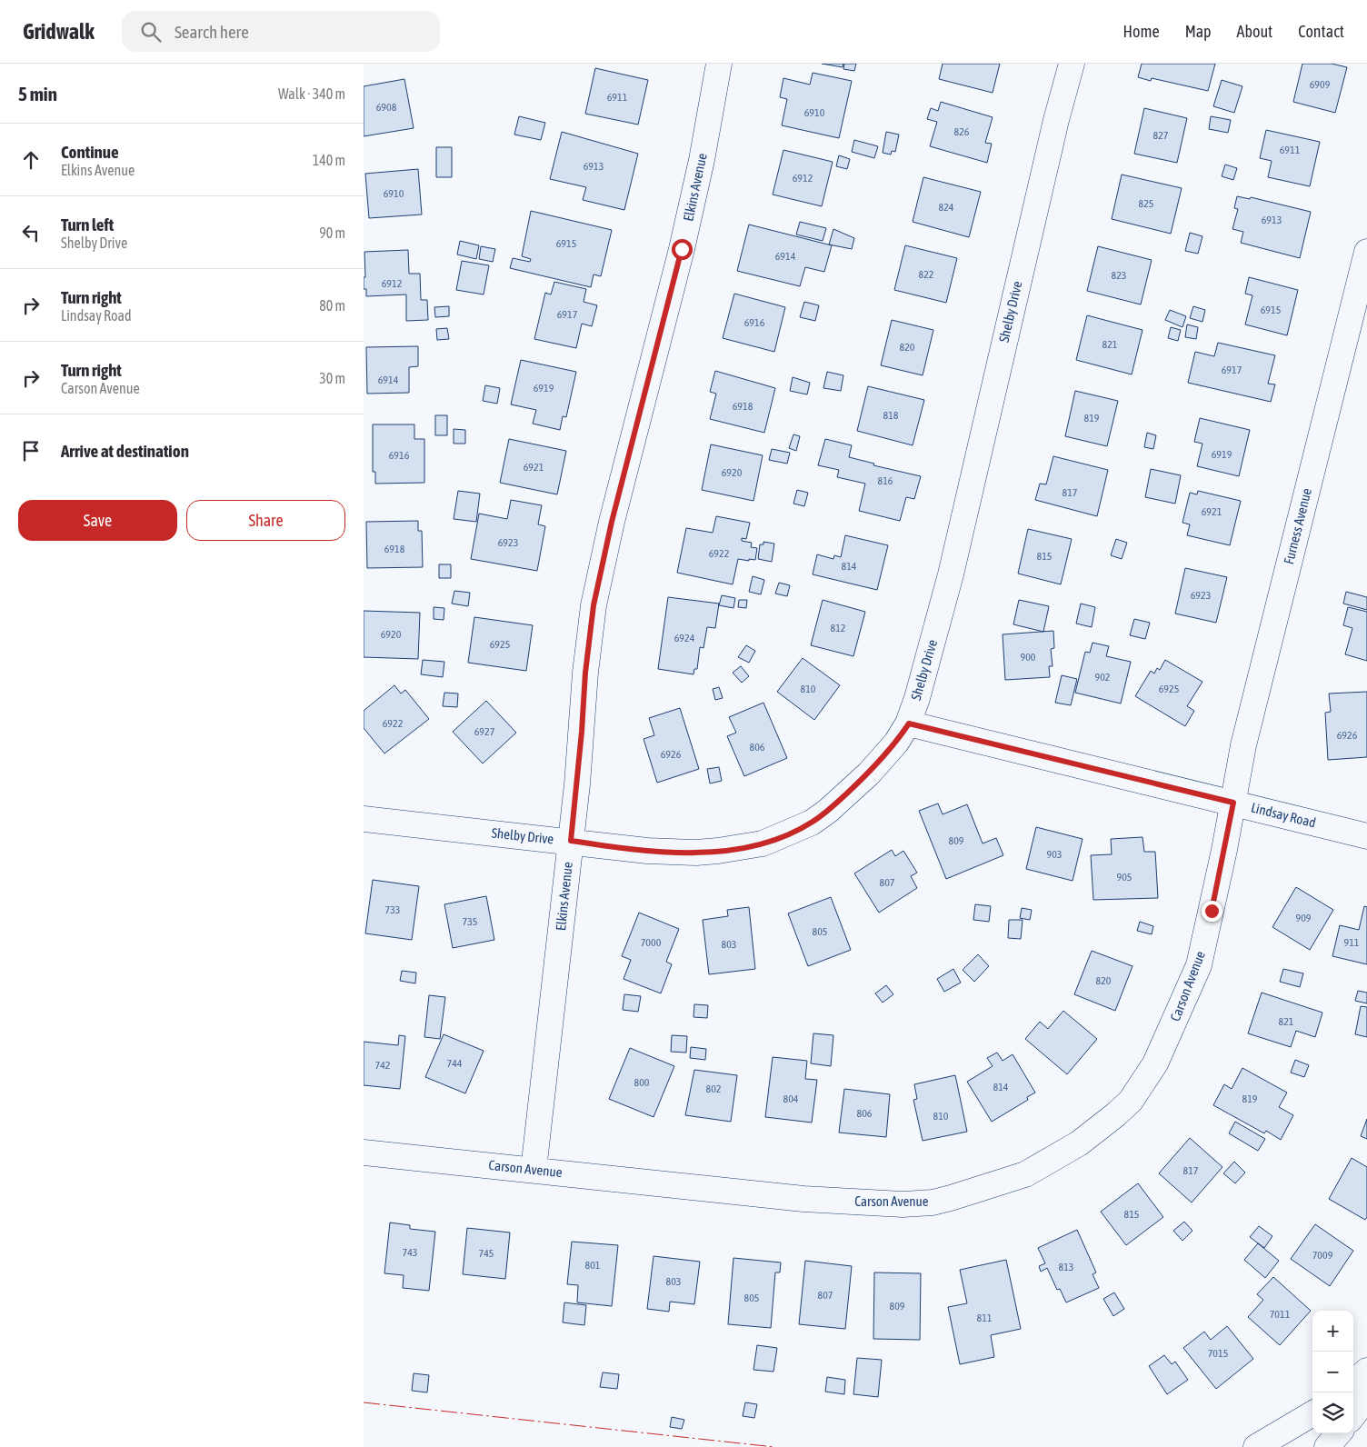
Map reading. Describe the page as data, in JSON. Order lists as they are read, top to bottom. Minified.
{"streets":{"street":["Elkins Avenue","Shelby Drive","Furness Avenue","Lindsay Road","Carson Avenue"]},"crossings":[["Elkins Avenue","Shelby Drive"],["Elkins Avenue","Carson Avenue"],["Shelby Drive","Lindsay Road"],["Furness Avenue","Lindsay Road"],["Furness Avenue","Carson Avenue"],["Lindsay Road","Carson Avenue"]],"house_numbers":["6909","6911","6908","6910","826","827","6911","6913","6912","6910","825","824","6913","6915","6914","822","823","6912","6915","6917","6916","821","820","6917","6914","6919","6918","818","819","6919","6916","6921","6920","816","817","6921","6923","6918","6922","815","814","6923","812","6920","6924","6925","900","902","810","6925","6922","6927","6926","806","6926","809","903","905","807","733","909","735","805","7000","911","803","820","821","744","742","800","814","802","804","819","806","810","817","815","743","745","7009","801","813","803","807","805","809","7011","811","7015"],"page":{"header":"Gridwalk","search":"Search here","nav":["Home","Map","About","Contact"],"heading":["5 min","Walk · 340 m"],"list":[["Continue","Elkins Avenue","140 m"],["Turn left","Shelby Drive","90 m"],["Turn right","Lindsay Road","80 m"],["Turn right","Carson Avenue","30 m"],"Arrive at destination"],"buttons":["Save","Share"],"map_buttons":["+","−"]}}
